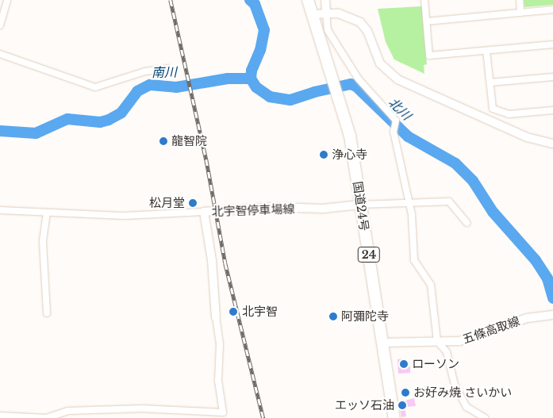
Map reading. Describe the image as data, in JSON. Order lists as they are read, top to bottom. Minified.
{"streets":{"highway":["国道24号","24"],"main road":["北宇智停車場線","五條高取線"]},"crossings":[["国道24号","北宇智停車場線"],["国道24号","五條高取線"]],"water":["南川","北川"],"places":["龍智院","浄心寺","松月堂","北宇智","阿彌陀寺","ローソン","お好み焼 さいかい","エッソ石油"]}
